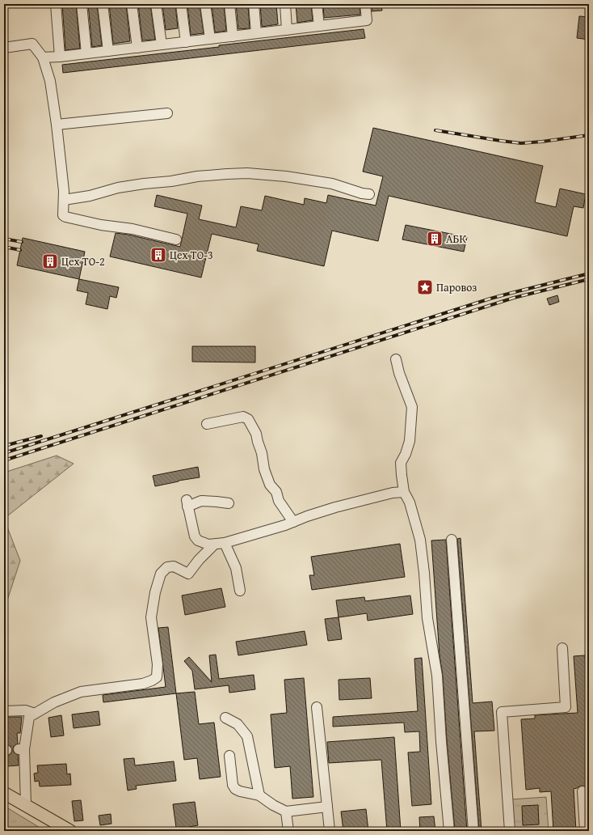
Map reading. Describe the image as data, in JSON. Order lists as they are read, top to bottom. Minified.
{"places":{"building":["АБК","Цех ТО-3","Цех ТО-2"],"place":["Паровоз"]}}
